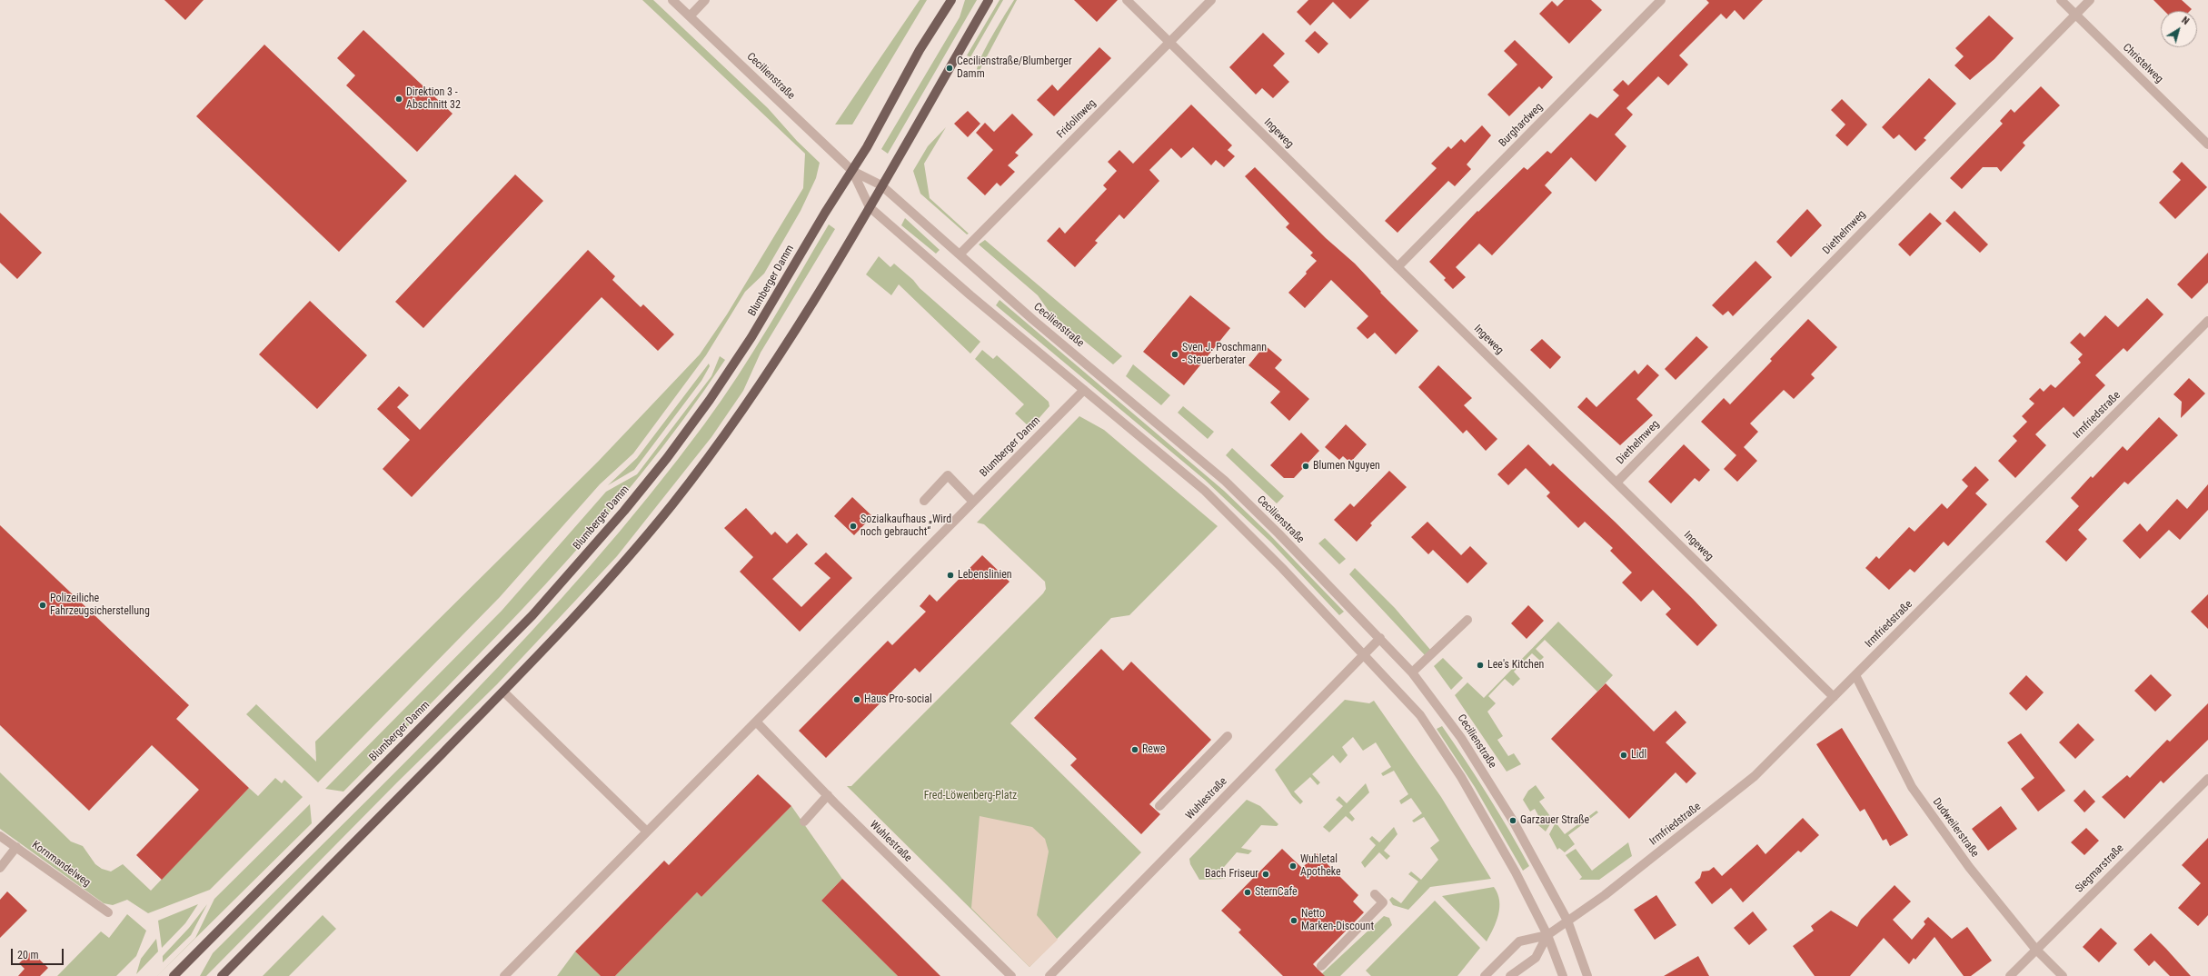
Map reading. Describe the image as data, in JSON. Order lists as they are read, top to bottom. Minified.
{"streets":{"main road":["Blumberger Damm"],"street":["Christelweg","Cecilienstraße","Fridolinweg","Burghardweg","Ingeweg","Diethelmweg","Irmfriedstraße","Wuhlestraße","Dudweilerstraße","Kornmandelweg","Siegmarstraße"]},"crossings":[["Christelweg","Diethelmweg"],["Cecilienstraße","Fridolinweg"],["Cecilienstraße","Blumberger Damm"],["Cecilienstraße","Irmfriedstraße"],["Cecilienstraße","Wuhlestraße"],["Fridolinweg","Ingeweg"],["Burghardweg","Ingeweg"],["Ingeweg","Diethelmweg"],["Ingeweg","Irmfriedstraße"],["Blumberger Damm","Wuhlestraße"],["Irmfriedstraße","Dudweilerstraße"],["Dudweilerstraße","Siegmarstraße"]],"parks":["Fred-Löwenberg-Platz"],"places":["Cecilienstraße/Blumberger Damm","Direktion 3 - Abschnitt 32","Sven J. Poschmann - Steuerberater","Blumen Nguyen","Sozialkaufhaus „Wird noch gebraucht“","Lebenslinien","Polizeiliche Fahrzeugsicherstellung","Lee's Kitchen","Haus Pro-social","Rewe","Lidl","Garzauer Straße","Wuhletal Apotheke","Bach Friseur","SternCafe","Netto Marken-Discount"],"scale_bar":"20 m","north":"top right"}
